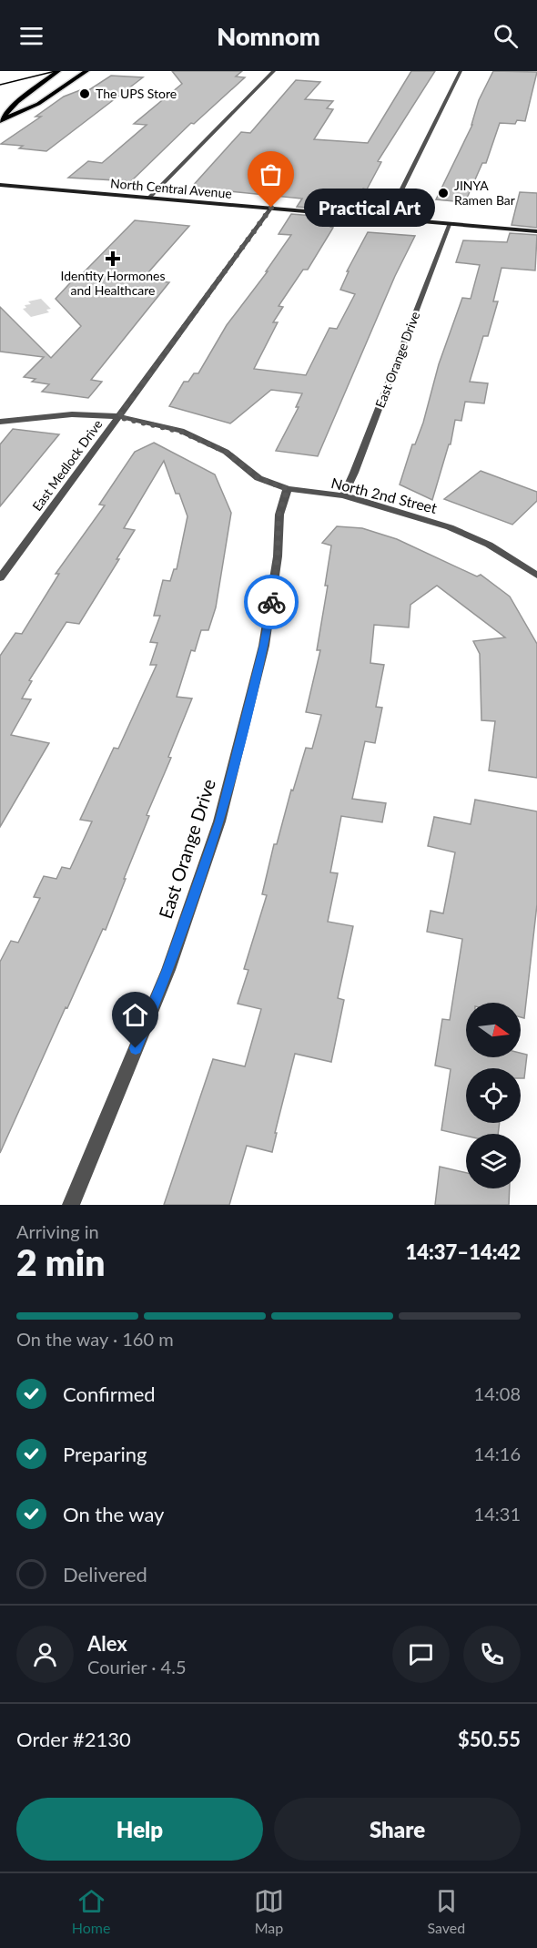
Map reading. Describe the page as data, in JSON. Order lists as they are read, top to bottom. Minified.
{"streets":{"main road":["North Central Avenue"],"street":["East Orange Drive","East Medlock Drive","North 2nd Street"]},"crossings":[["North Central Avenue","East Orange Drive"],["North Central Avenue","East Medlock Drive"],["East Orange Drive","North 2nd Street"],["East Medlock Drive","North 2nd Street"]],"places":{"other":["The UPS Store","JINYA Ramen Bar","Practical Art"],"health":["Identity Hormones and Healthcare"]},"north":"right","page":{"header":"Nomnom","bubble":"Practical Art","heading":["2 min","Arriving in","14:37–14:42"],"panel":["Alex","Courier · 4.5","Order #2130","$50.55"],"bar":"On the way · 160 m","list":[["Confirmed","14:08"],["Preparing","14:16"],["On the way","14:31"],"Delivered"],"buttons":["Help","Share"],"tabs":["Home","Map","Saved"]}}
